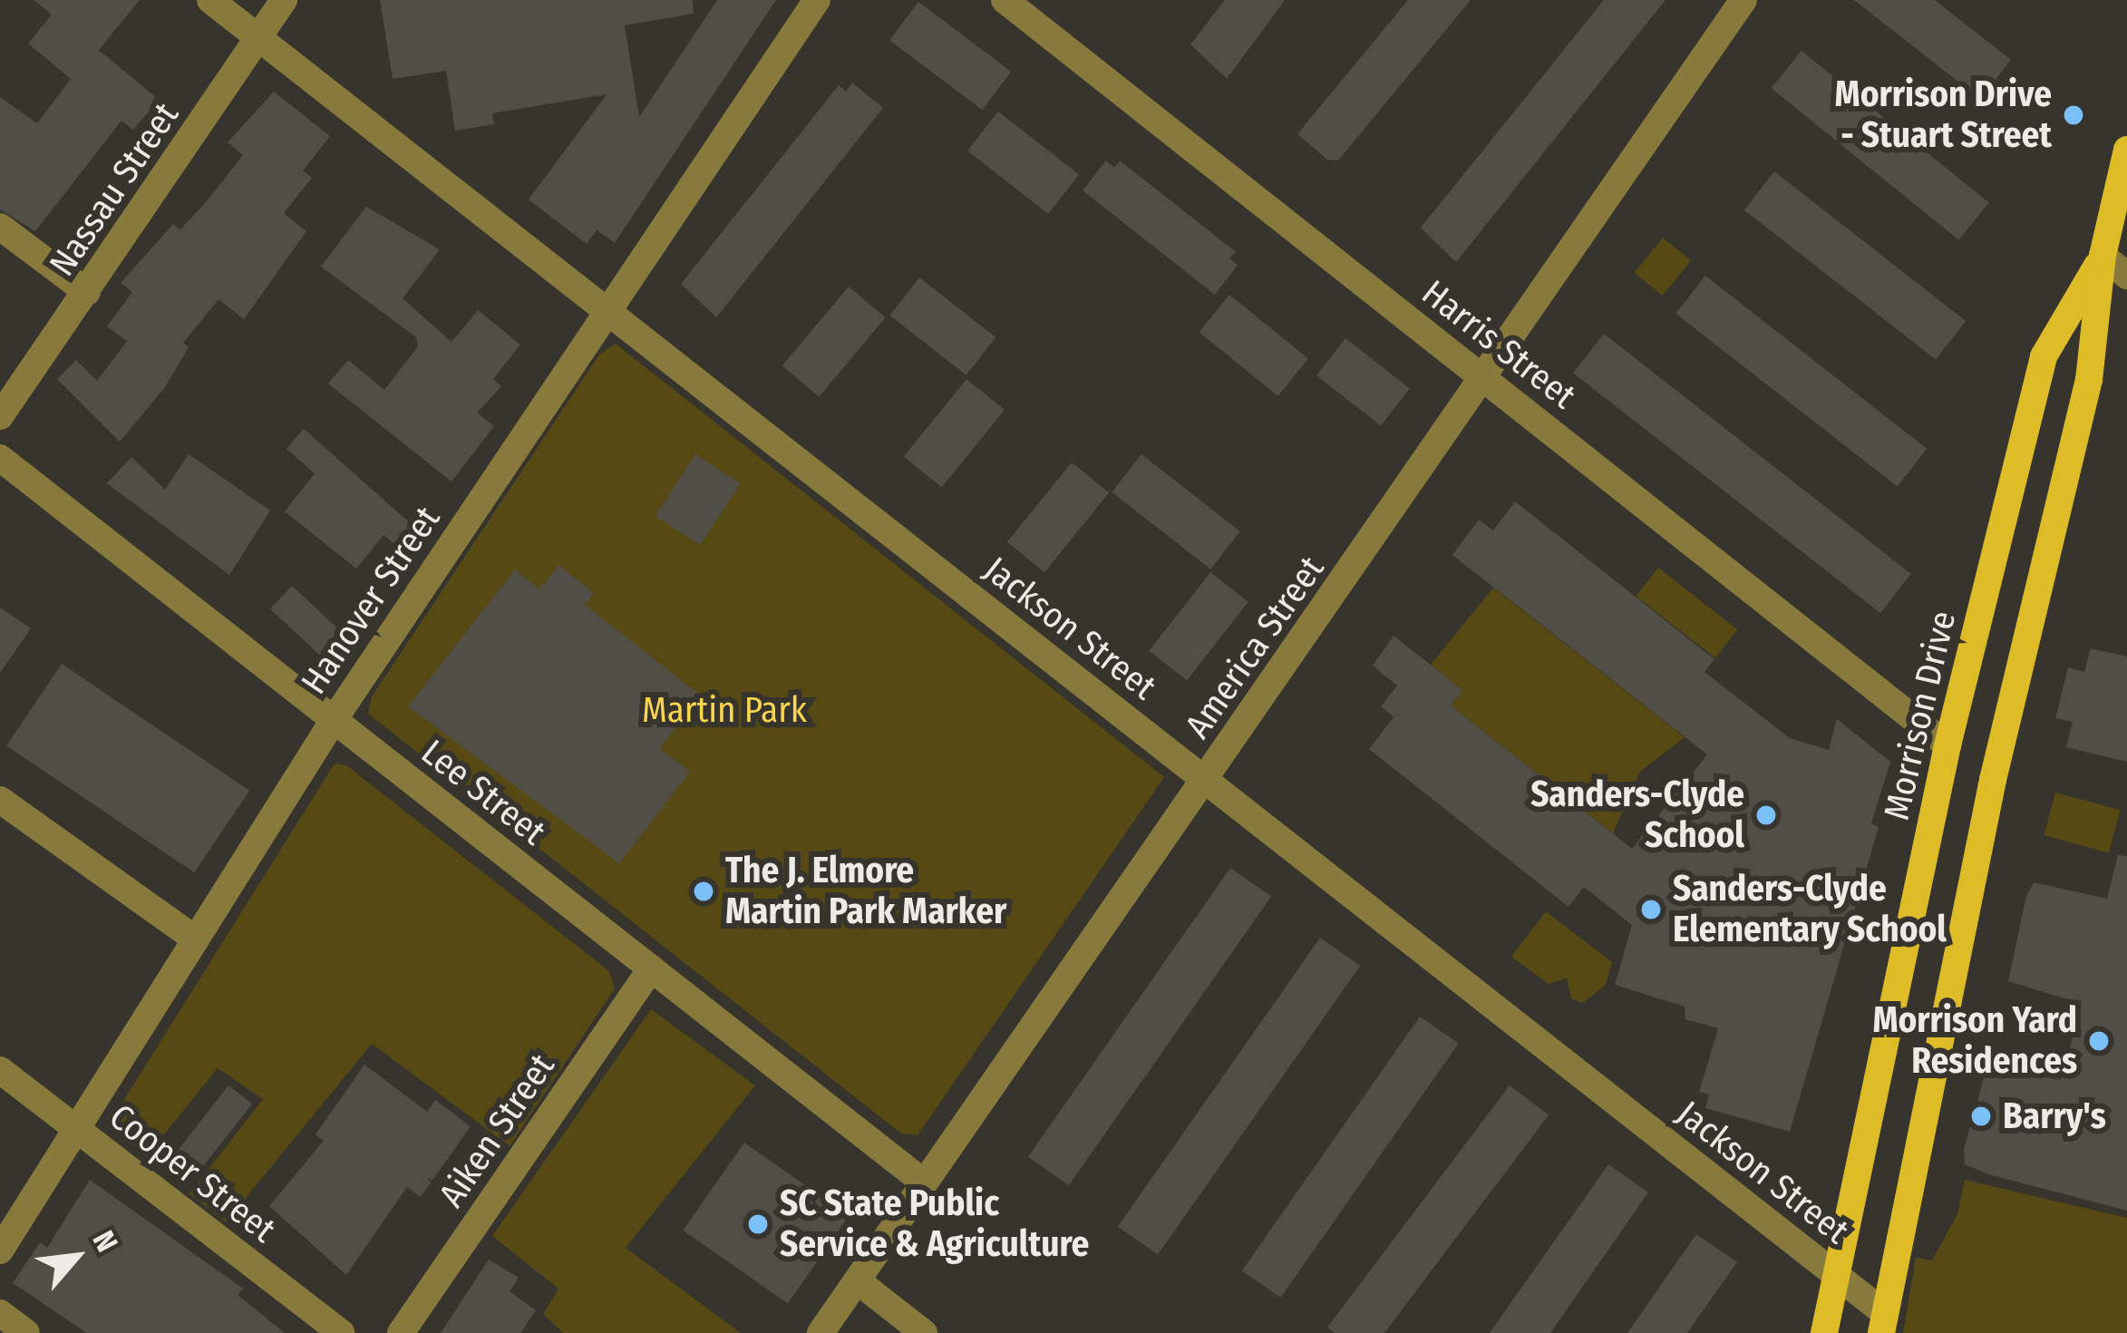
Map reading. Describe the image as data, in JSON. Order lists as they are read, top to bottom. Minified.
{"streets":{"main road":["Morrison Drive"],"street":["Nassau Street","Harris Street","Hanover Street","Jackson Street","America Street","Lee Street","Aiken Street","Cooper Street"]},"crossings":[["Nassau Street","Jackson Street"],["Harris Street","America Street"],["Harris Street","Morrison Drive"],["Hanover Street","Jackson Street"],["Hanover Street","Lee Street"],["Hanover Street","Cooper Street"],["Jackson Street","America Street"],["Jackson Street","Morrison Drive"],["America Street","Lee Street"],["Lee Street","Aiken Street"]],"parks":["Martin Park"],"places":["Morrison Drive - Stuart Street","Sanders-Clyde School","The J. Elmore Martin Park Marker","Sanders-Clyde Elementary School","Morrison Yard Residences","Barry's","SC State Public Service & Agriculture"],"north":"top right"}
